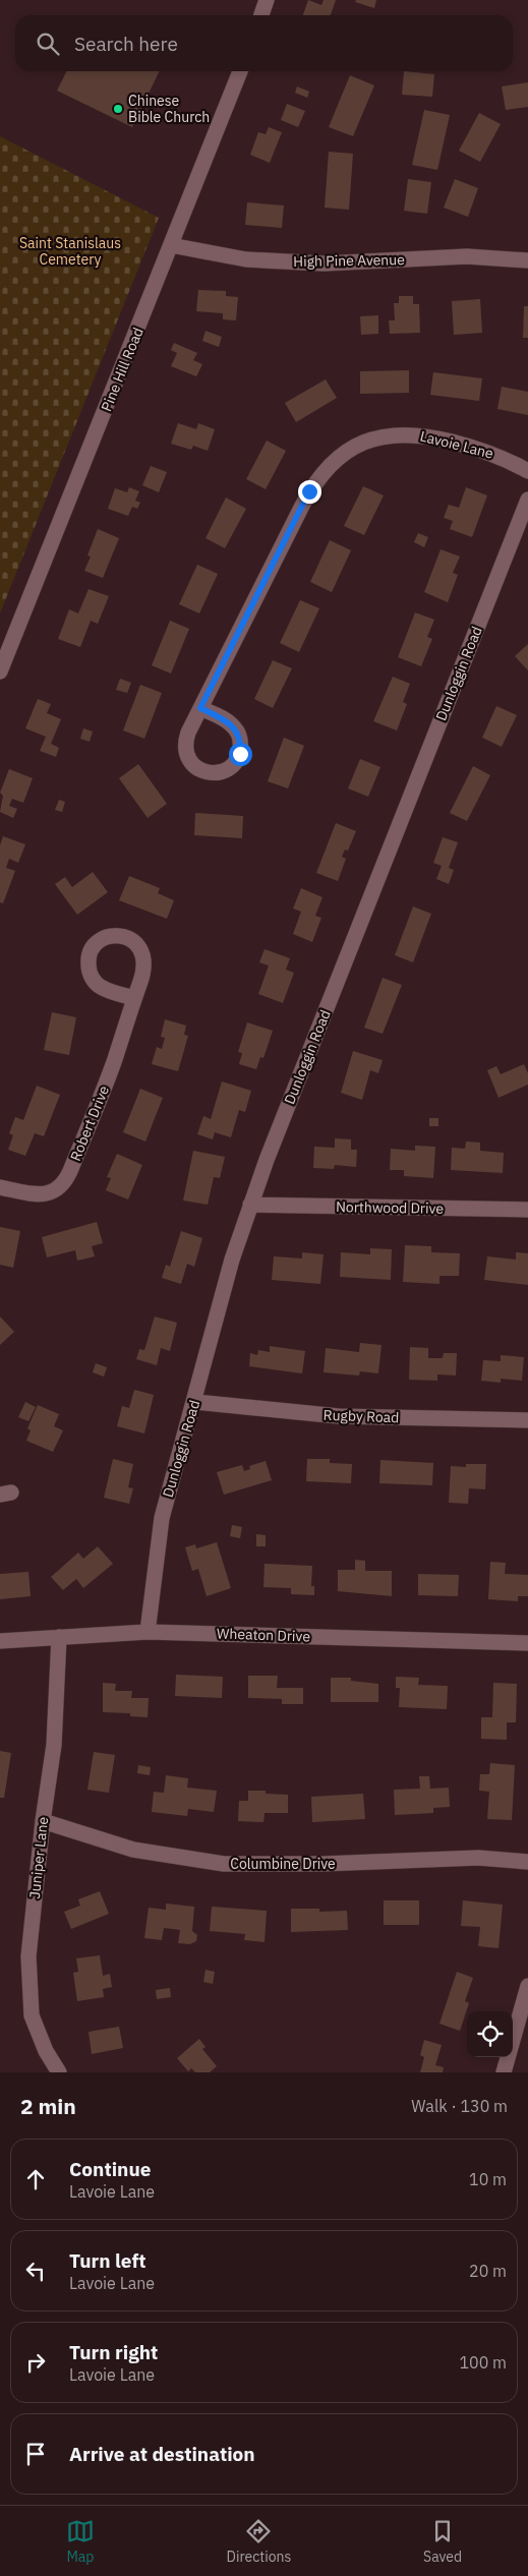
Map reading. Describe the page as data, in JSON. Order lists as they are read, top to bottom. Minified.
{"streets":{"street":["High Pine Avenue","Pine Hill Road","Lavoie Lane","Dunloggin Road","Robert Drive","Northwood Drive","Rugby Road","Wheaton Drive","Juniper Lane","Columbine Drive"]},"crossings":[["High Pine Avenue","Pine Hill Road"],["Dunloggin Road","Northwood Drive"],["Dunloggin Road","Rugby Road"],["Dunloggin Road","Wheaton Drive"],["Wheaton Drive","Juniper Lane"],["Juniper Lane","Columbine Drive"]],"parks":["Saint Stanislaus Cemetery"],"places":["Chinese Bible Church"],"page":{"search":"Search here","heading":["2 min","Walk · 130 m"],"list":[["Continue","Lavoie Lane","10 m"],["Turn left","Lavoie Lane","20 m"],["Turn right","Lavoie Lane","100 m"],"Arrive at destination"],"nav":["Map","Directions","Saved"]}}
